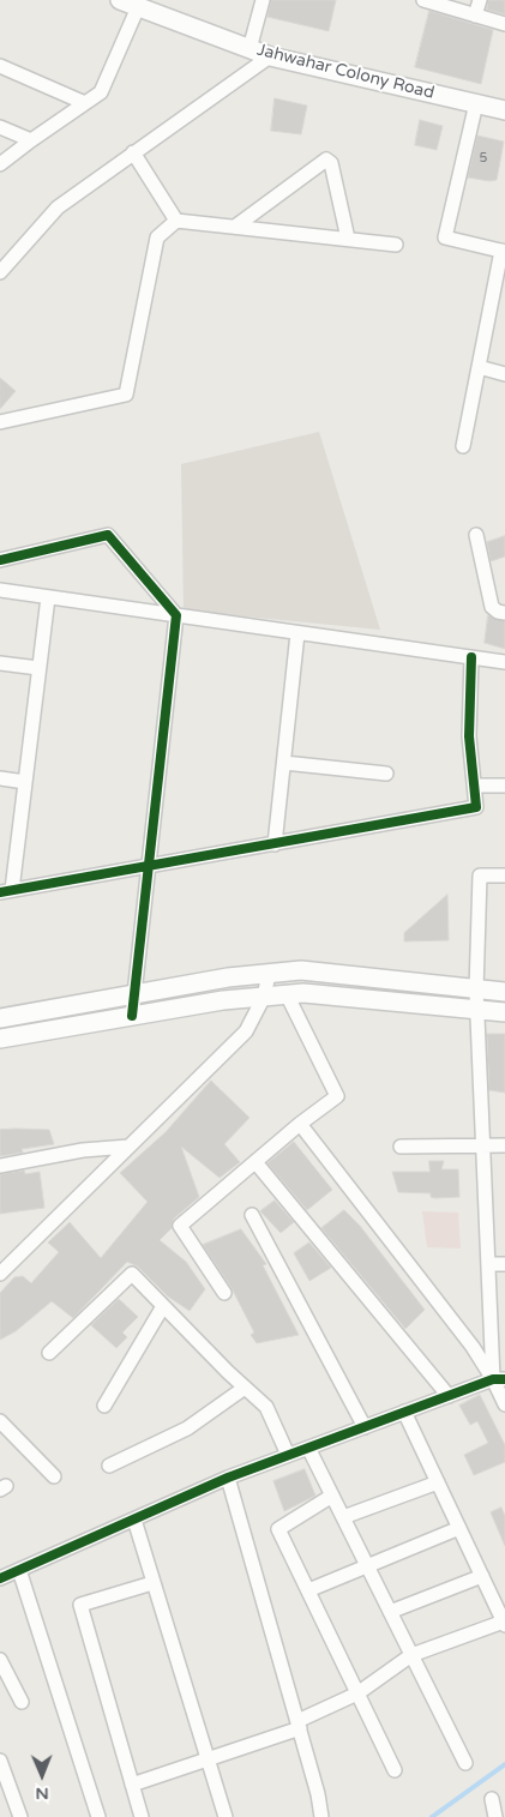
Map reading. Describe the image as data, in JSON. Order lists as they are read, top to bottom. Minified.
{"streets":{"street":["Jahwahar Colony Road"]},"house_numbers":["5"],"north":"bottom"}
